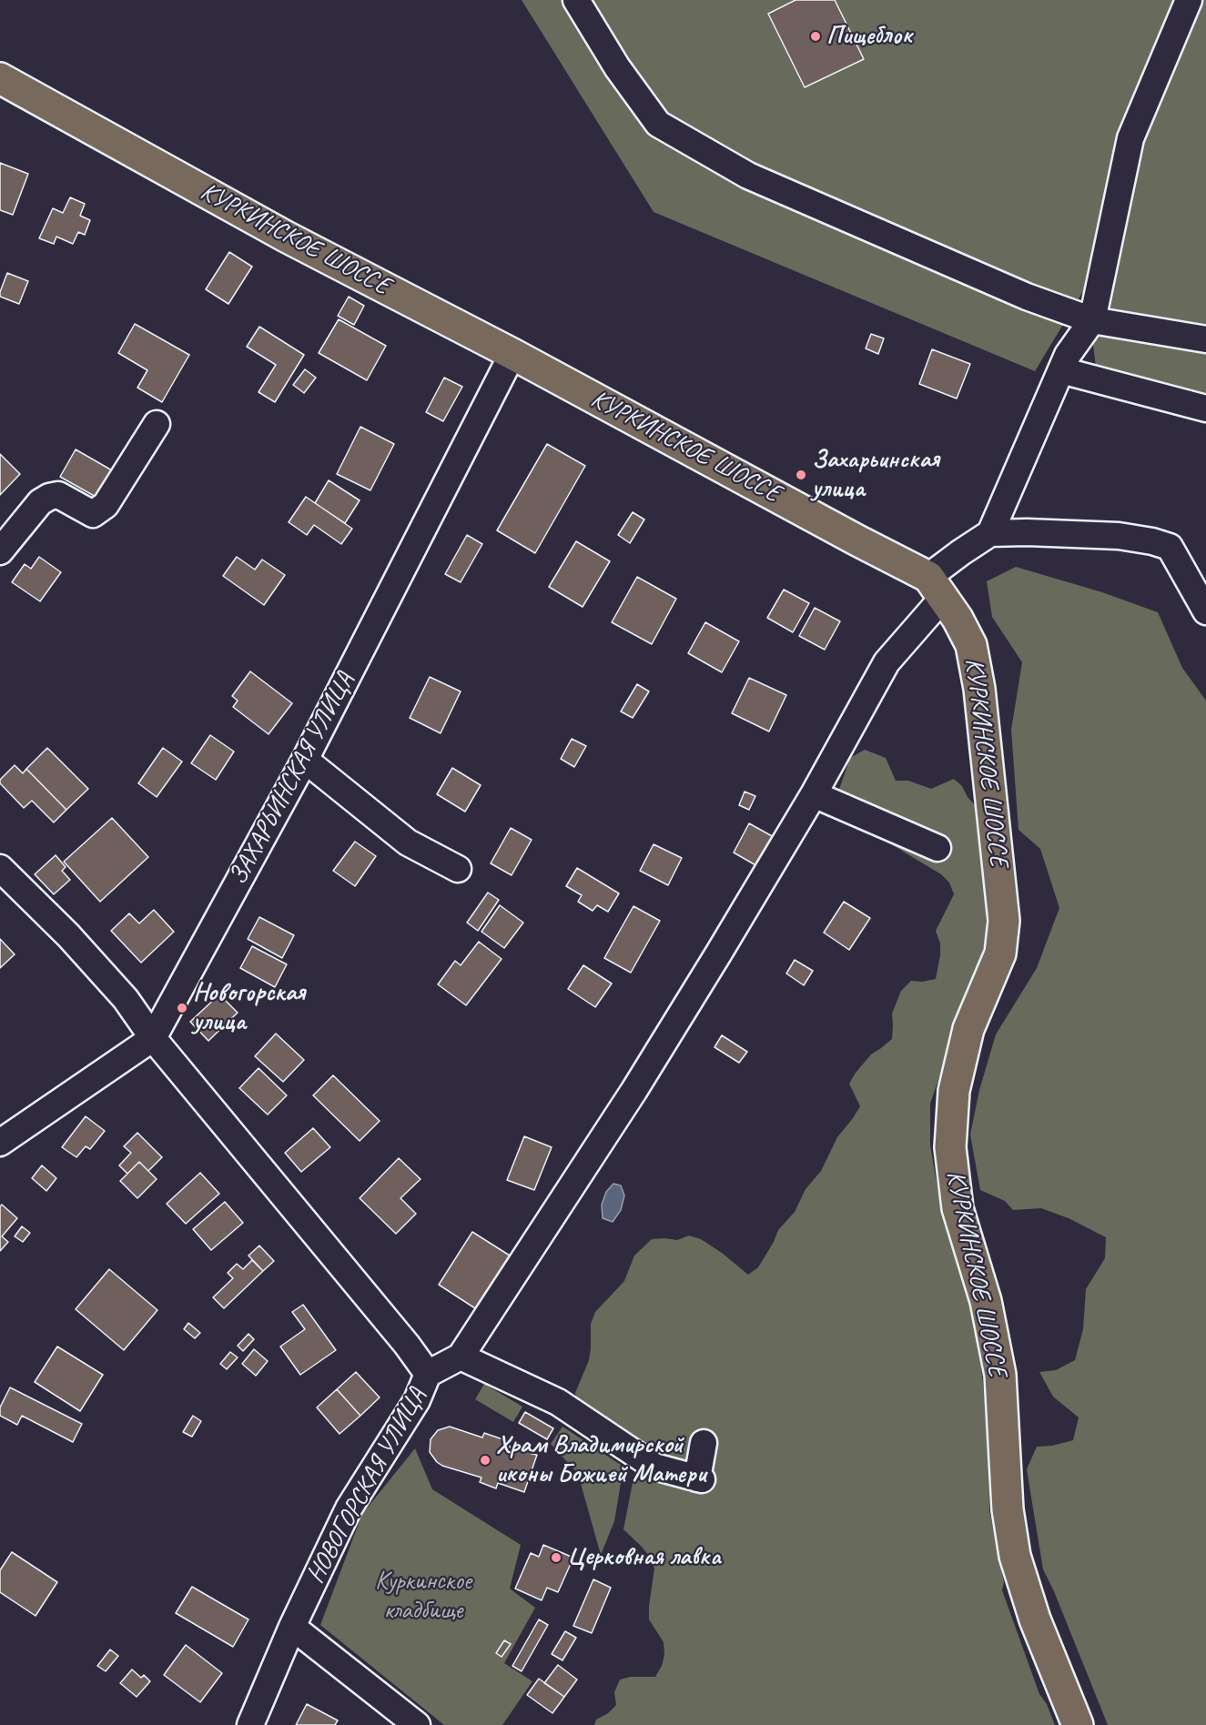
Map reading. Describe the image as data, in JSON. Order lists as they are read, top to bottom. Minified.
{"streets":{"main road":["КУРКИНСКОЕ ШОССЕ"],"street":["ЗАХАРЬИНСКАЯ УЛИЦА","НОВОГОРСКАЯ УЛИЦА"]},"crossings":[["КУРКИНСКОЕ ШОССЕ","ЗАХАРЬИНСКАЯ УЛИЦА"],["ЗАХАРЬИНСКАЯ УЛИЦА","НОВОГОРСКАЯ УЛИЦА"]],"parks":["Куркинское кладбище"],"places":["Пищеблок","Захарьинская улица","Новогорская улица","Храм Владимирской иконы Божией Матери","Церковная лавка"]}
